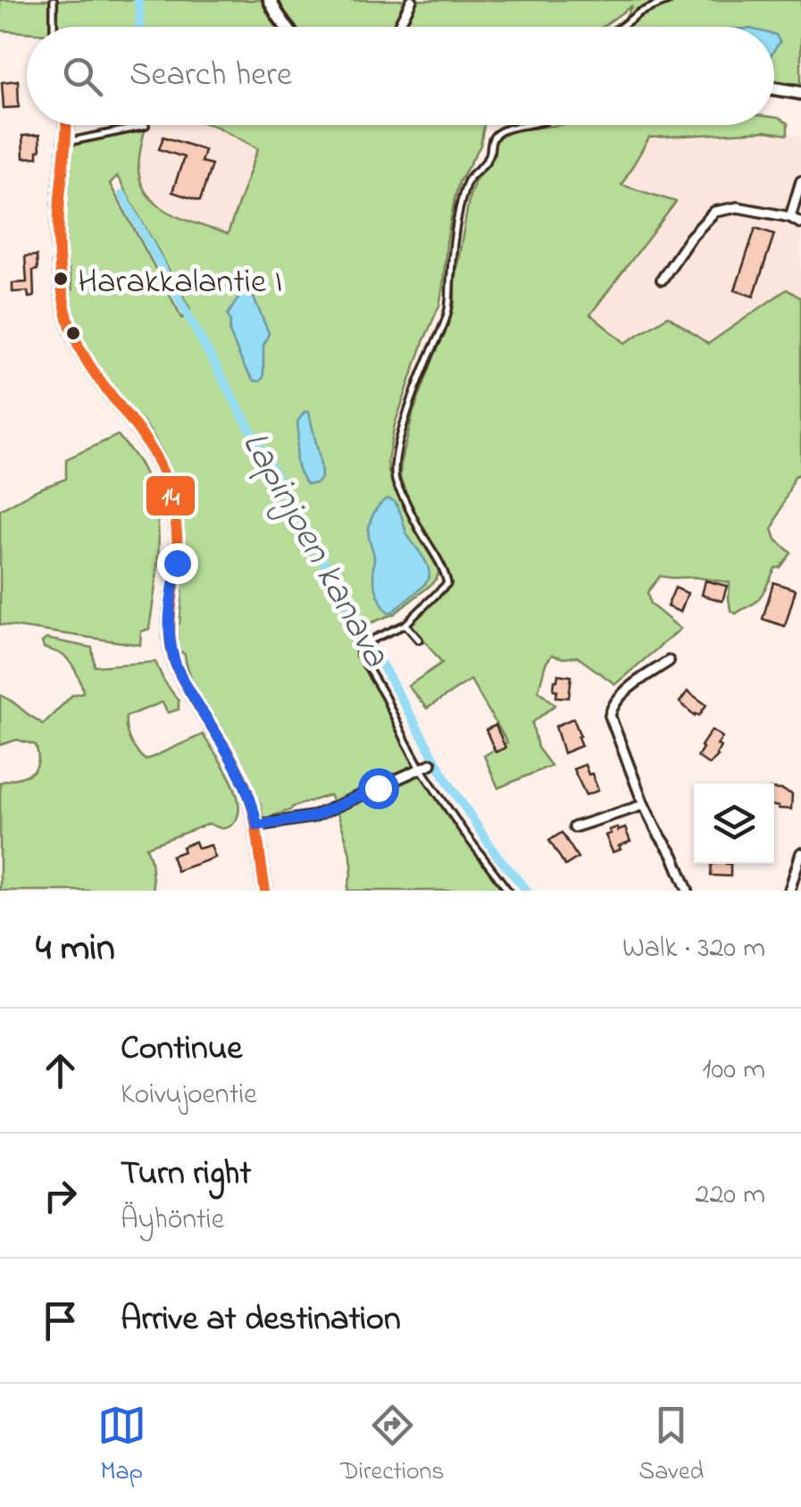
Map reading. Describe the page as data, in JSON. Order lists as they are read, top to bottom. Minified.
{"water":["Lapinjoen kanava"],"places":["Harakkalantie I"],"lines":["transit line 14"],"page":{"search":"Search here","heading":["4 min","Walk · 320 m"],"list":[["Continue","Koivujoentie","100 m"],["Turn right","Äyhöntie","220 m"],"Arrive at destination"],"nav":["Map","Directions","Saved"]}}
